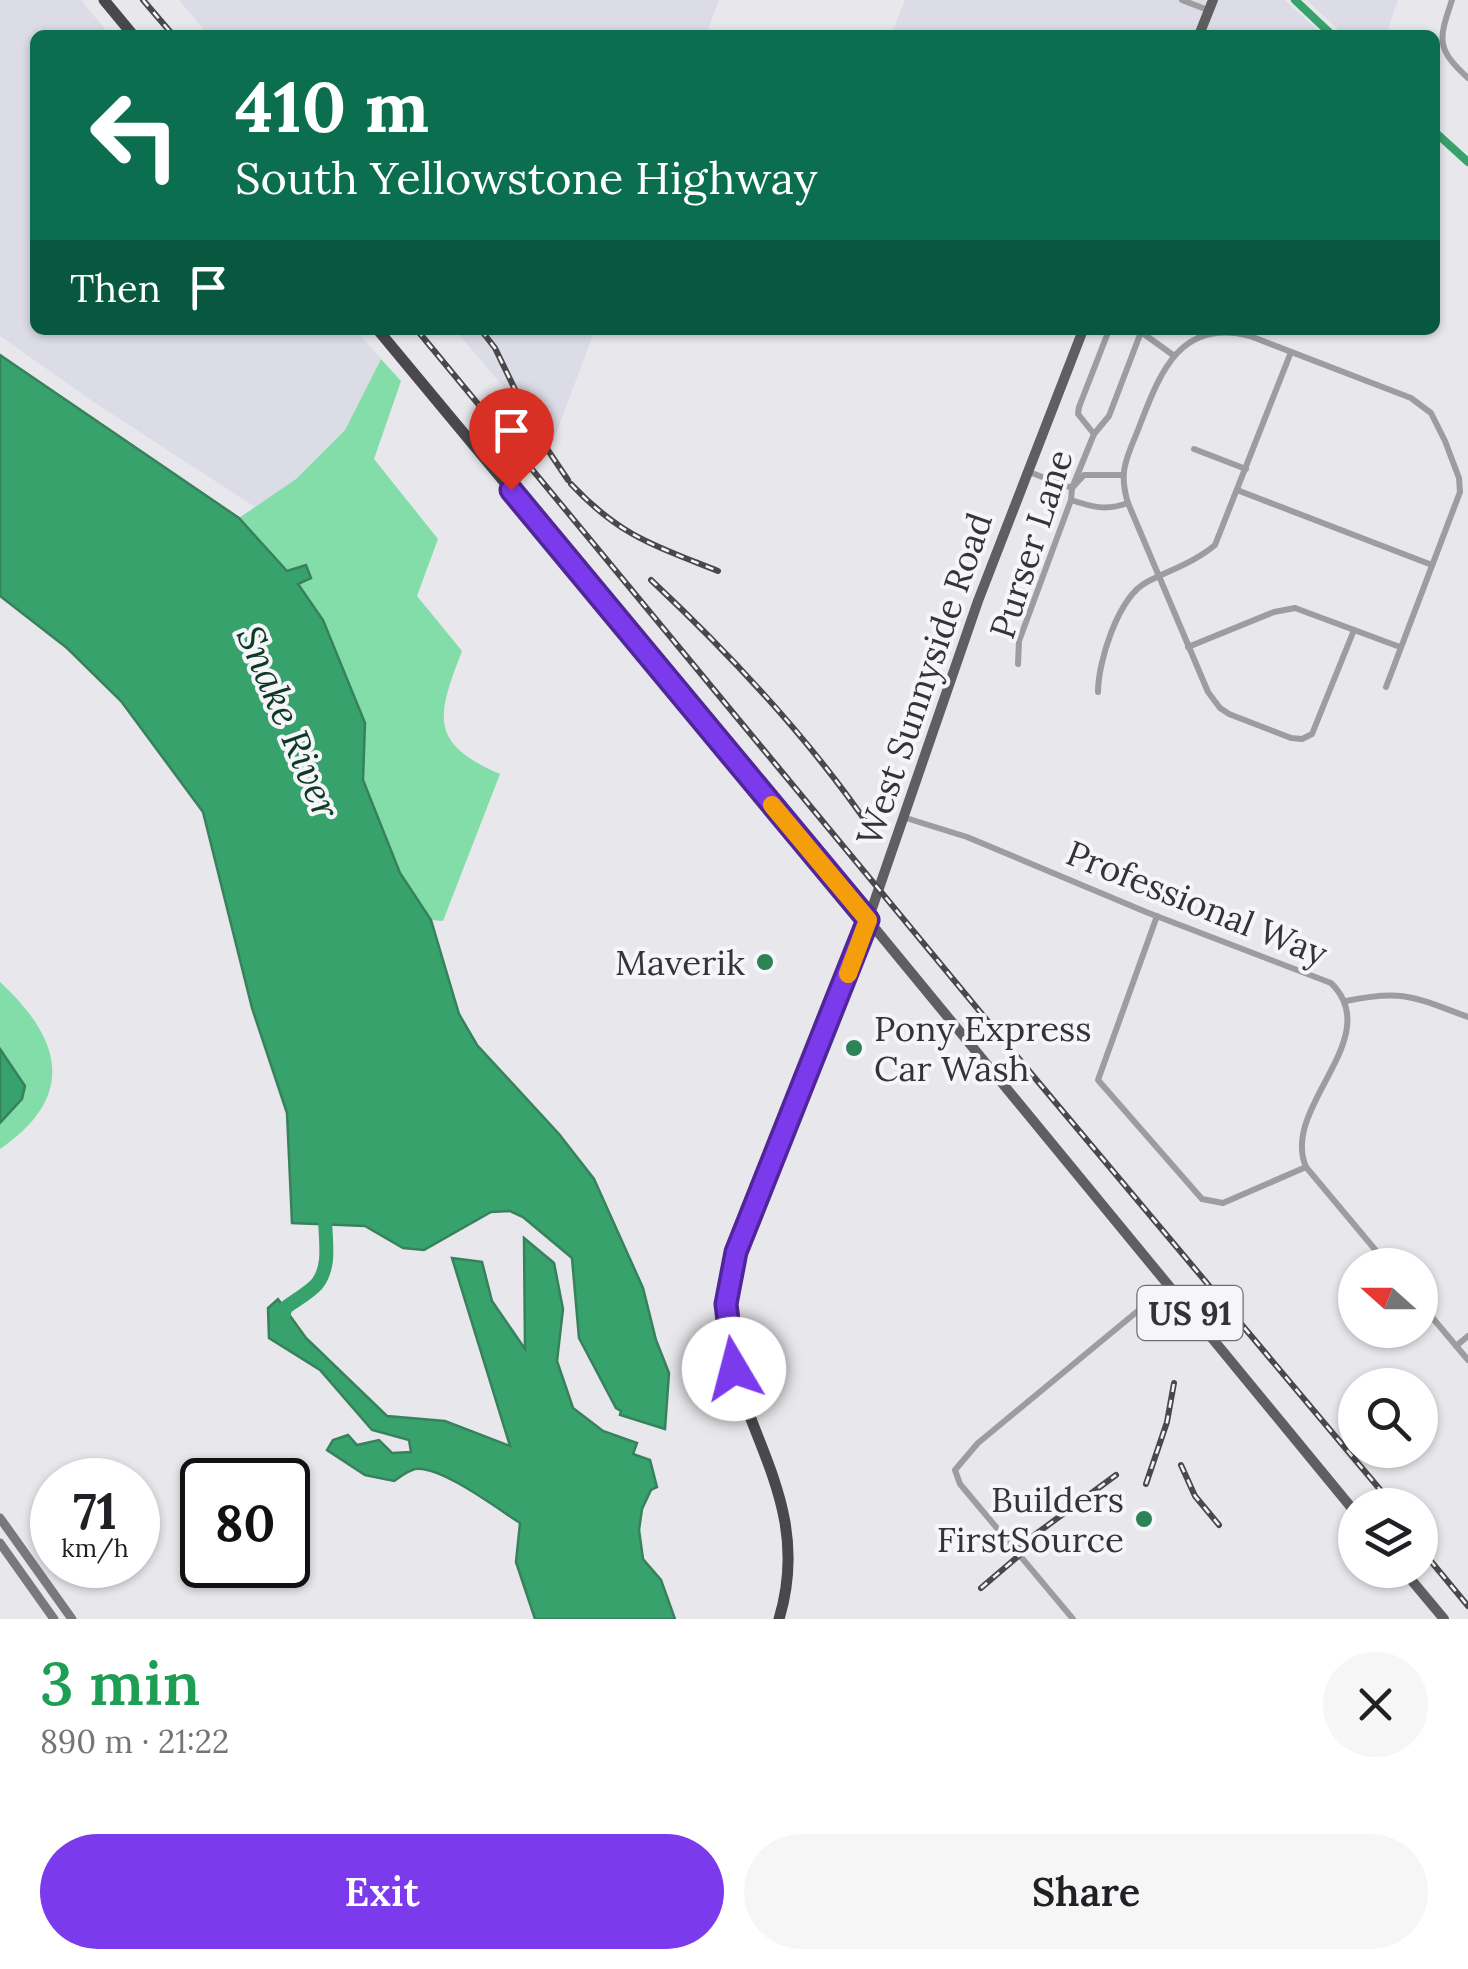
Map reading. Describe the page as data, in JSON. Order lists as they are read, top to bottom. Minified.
{"streets":{"highway":["West Sunnyside Road"],"main road":["US 91"],"street":["Purser Lane","Professional Way"]},"crossings":[["West Sunnyside Road","Professional Way"],["West Sunnyside Road","US 91"]],"water":["Snake River"],"places":["Maverik","Pony Express Car Wash","Builders FirstSource"],"north":"left","page":{"turn":["410 m","South Yellowstone Highway"],"then":"Then","speed":"71 km/h","limit":"80","heading":["3 min","890 m · 21:22"],"buttons":["Exit","Share"]}}
